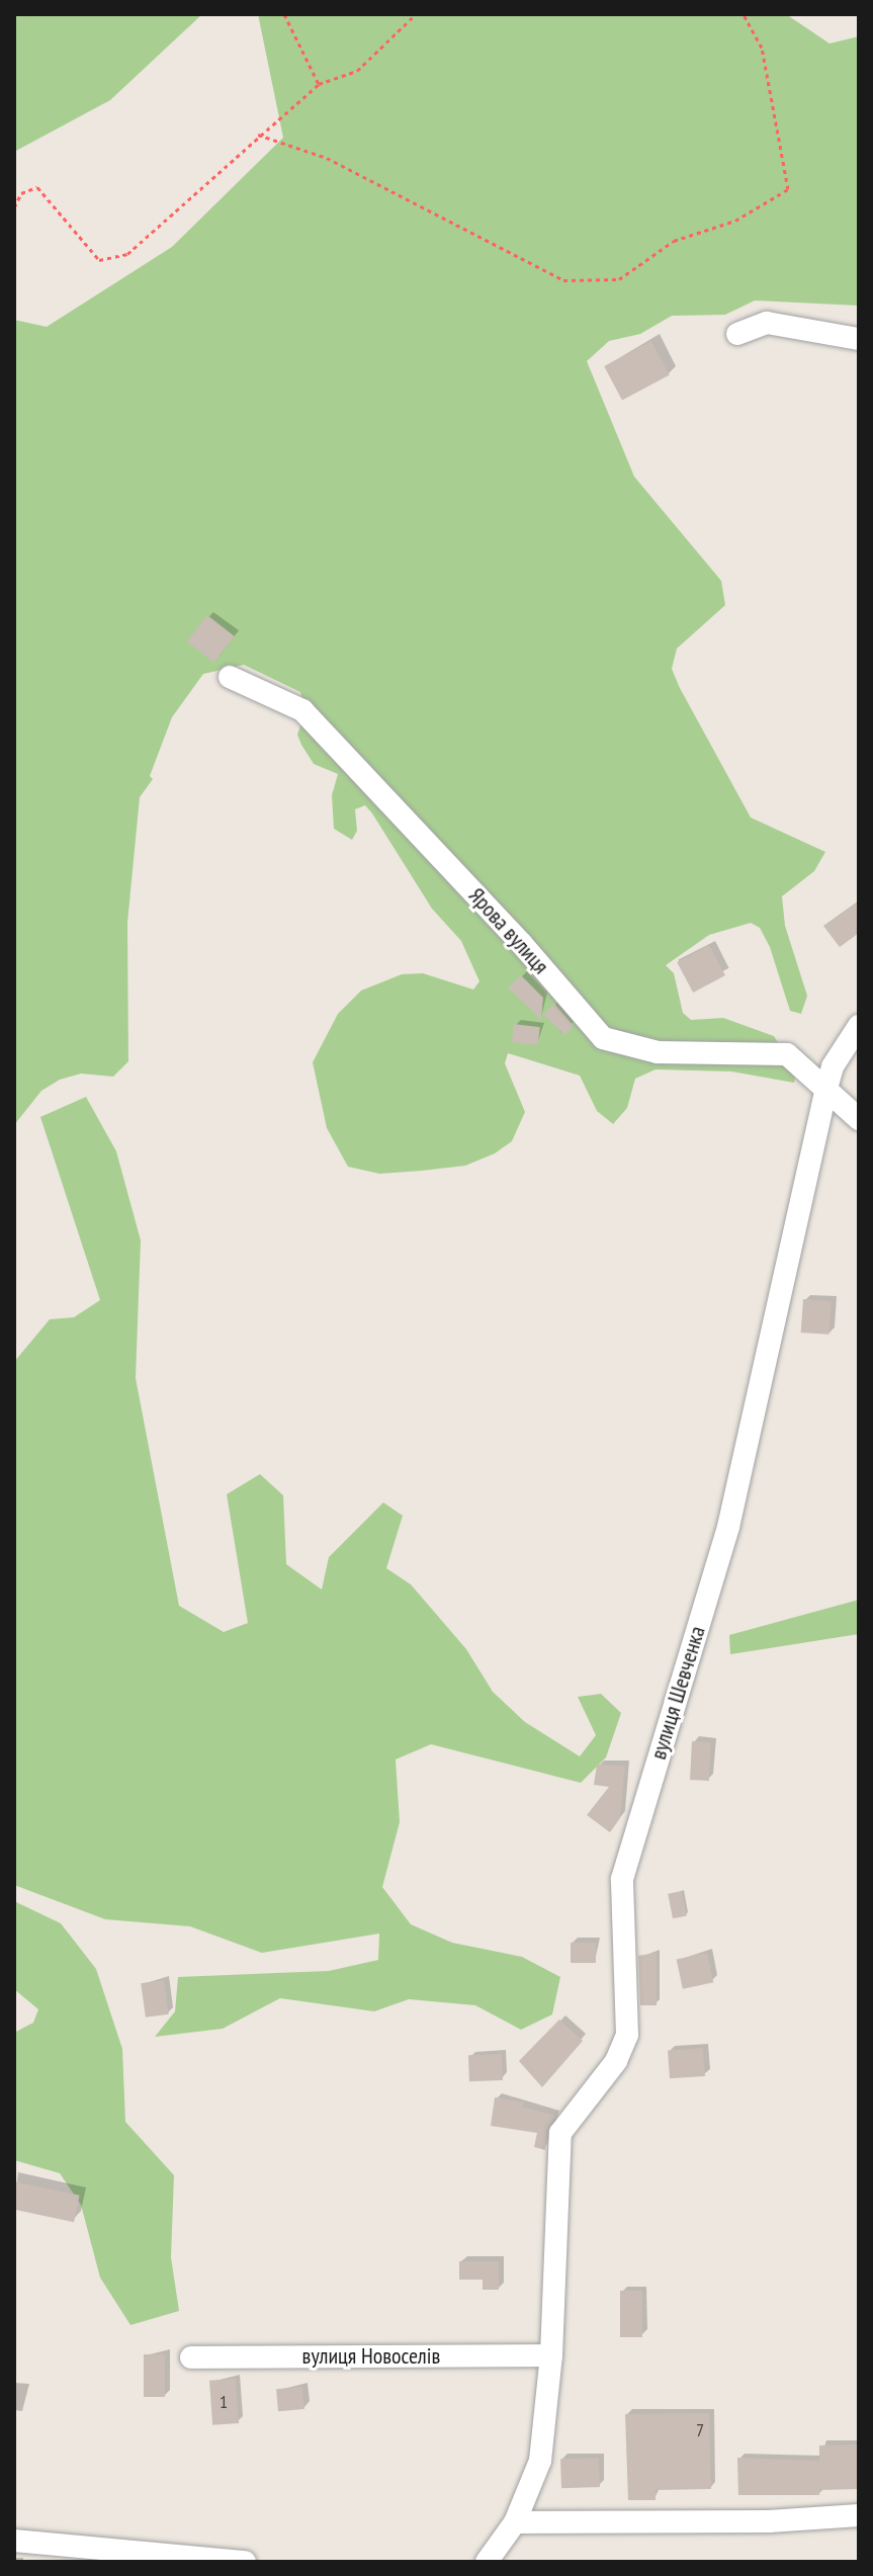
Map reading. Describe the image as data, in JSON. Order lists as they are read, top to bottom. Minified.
{"streets":{"street":["Ярова вулиця","вулиця Шевченка","вулиця Новоселів"]},"crossings":[["Ярова вулиця","вулиця Шевченка"],["вулиця Шевченка","вулиця Новоселів"]],"house_numbers":["1","7"]}
